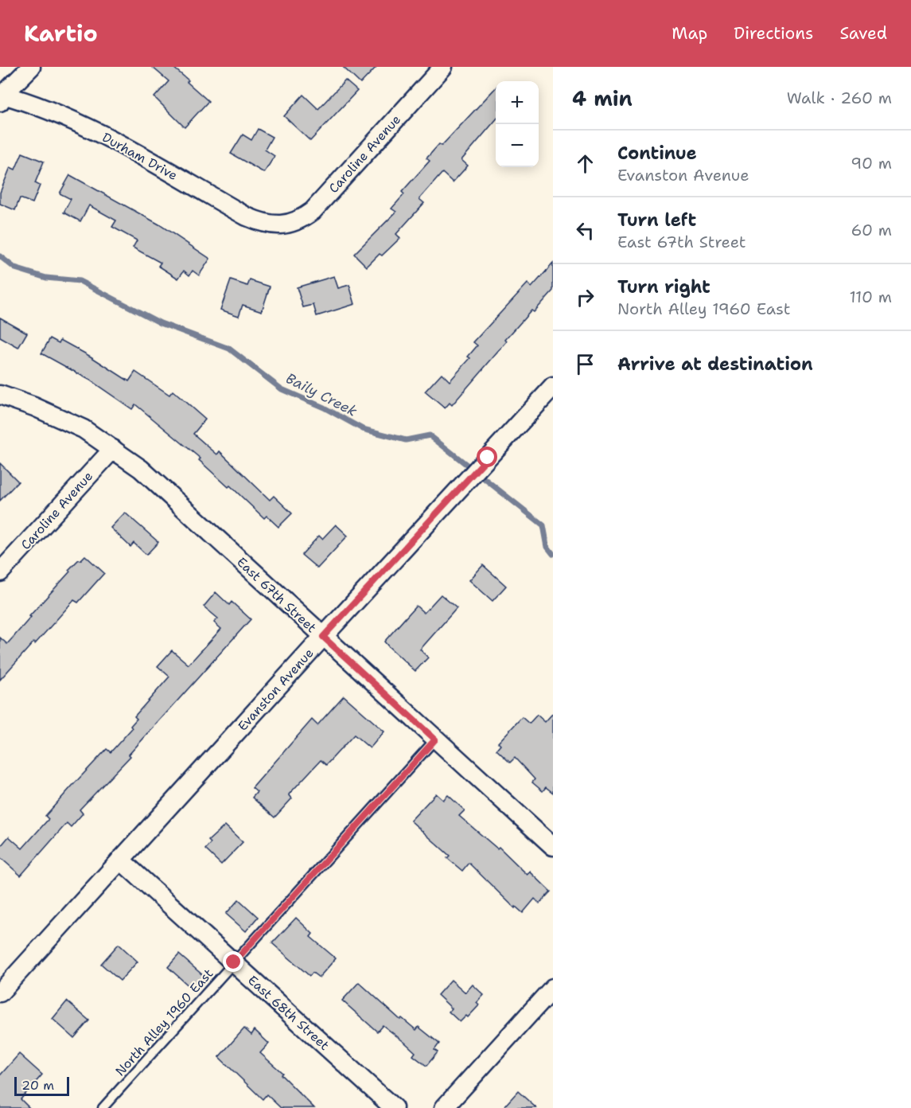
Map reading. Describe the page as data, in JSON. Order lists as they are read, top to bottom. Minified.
{"streets":{"street":["Caroline Avenue","Durham Drive","East 67th Street","Evanston Avenue","East 68th Street"],"lane":["North Alley 1960 East"]},"crossings":[["Caroline Avenue","Durham Drive"],["Caroline Avenue","East 67th Street"],["East 67th Street","Evanston Avenue"],["East 67th Street","North Alley 1960 East"],["Evanston Avenue","East 68th Street"],["East 68th Street","North Alley 1960 East"]],"water":["Baily Creek"],"scale_bar":"20 m","page":{"header":"Kartio","nav":["Map","Directions","Saved"],"heading":["4 min","Walk · 260 m"],"map_buttons":["+","−"],"list":[["Continue","Evanston Avenue","90 m"],["Turn left","East 67th Street","60 m"],["Turn right","North Alley 1960 East","110 m"],"Arrive at destination"],"scale":"20 m"}}
